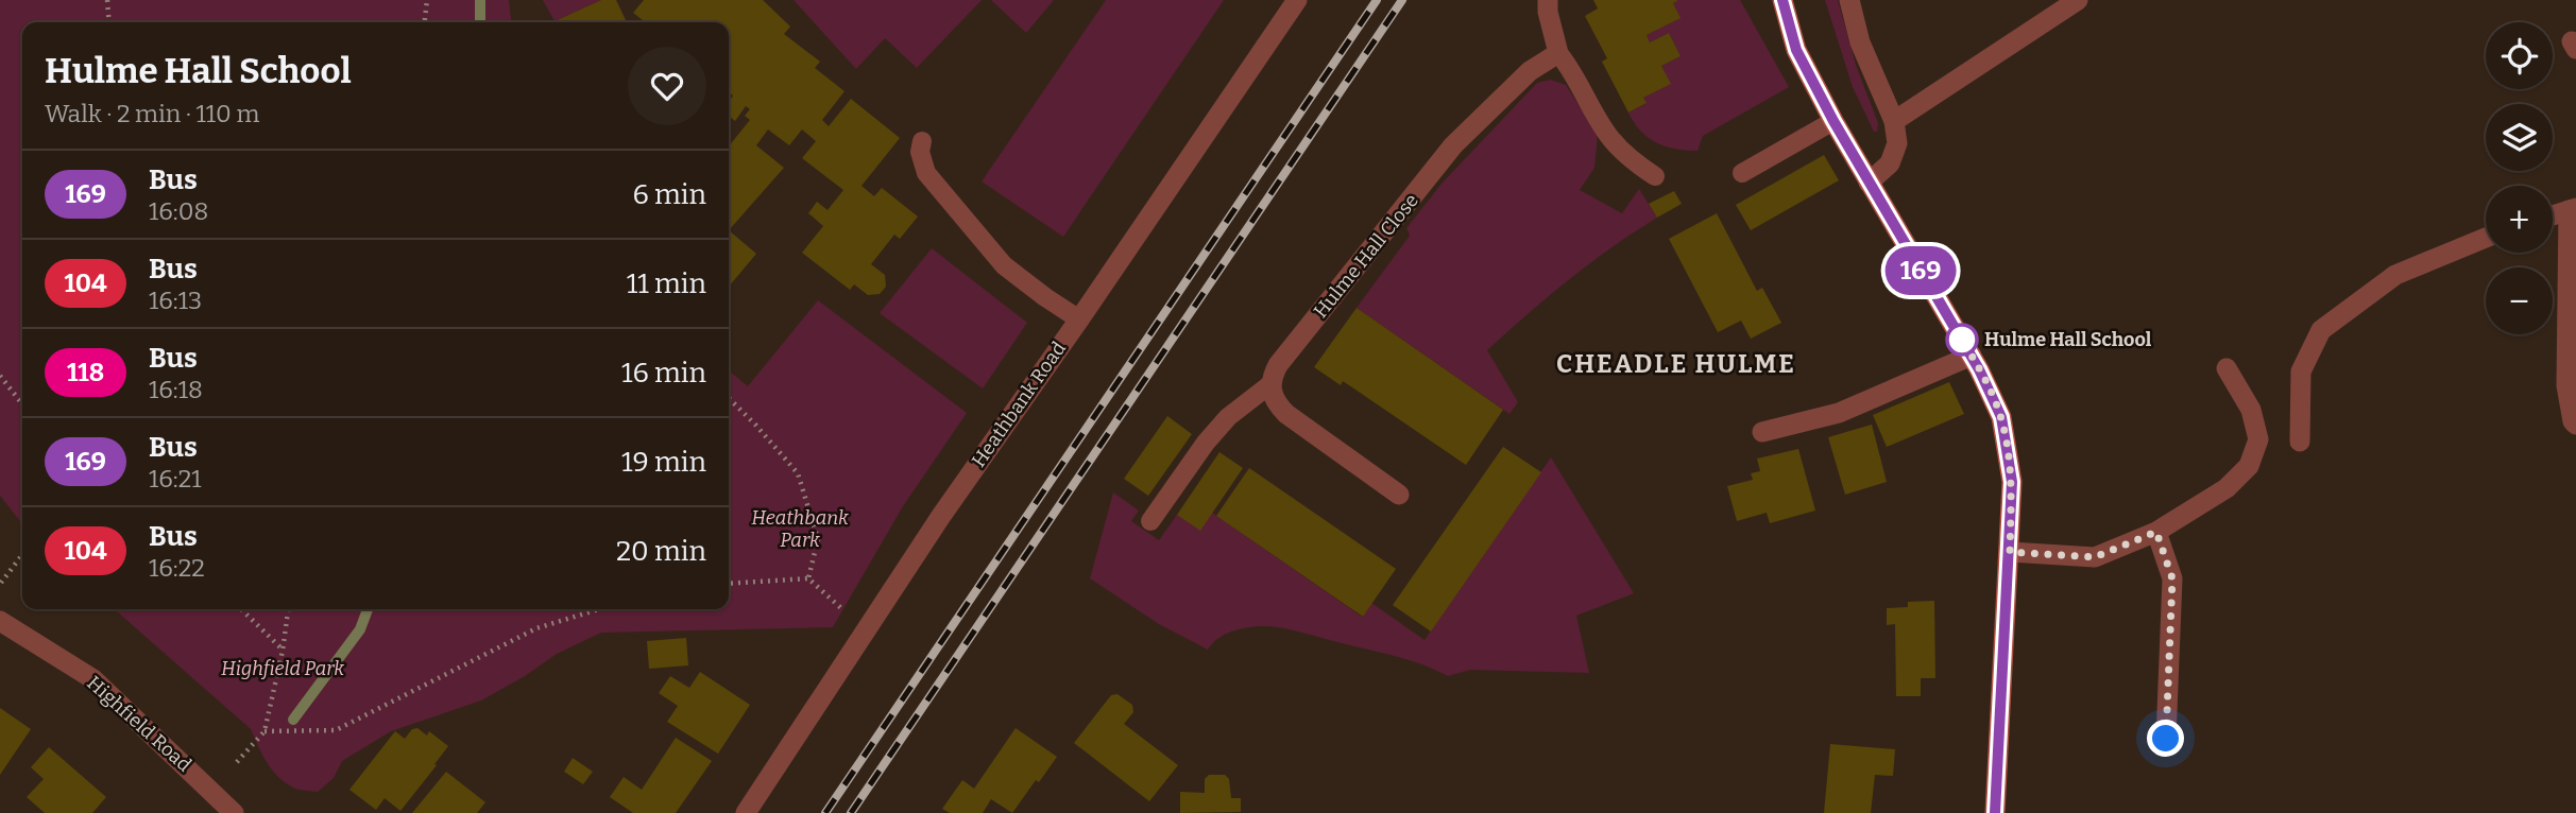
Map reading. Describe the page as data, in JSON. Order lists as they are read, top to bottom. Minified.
{"streets":{"street":["Hulme Hall Close","Heathbank Road","Highfield Road"]},"districts":["CHEADLE HULME"],"parks":["Heathbank Park","Highfield Park"],"places":["Hulme Hall School"],"lines":["bus line 169"],"page":{"on_map":"169","map_buttons":["+","−"],"heading":["Hulme Hall School","Walk · 2 min · 110 m"],"list":[{"mark":"169","name":"Bus","note":"16:08","value":"6 min"},{"mark":"104","name":"Bus","note":"16:13","value":"11 min"},{"mark":"118","name":"Bus","note":"16:18","value":"16 min"},{"mark":"169","name":"Bus","note":"16:21","value":"19 min"},{"mark":"104","name":"Bus","note":"16:22","value":"20 min"}]}}
